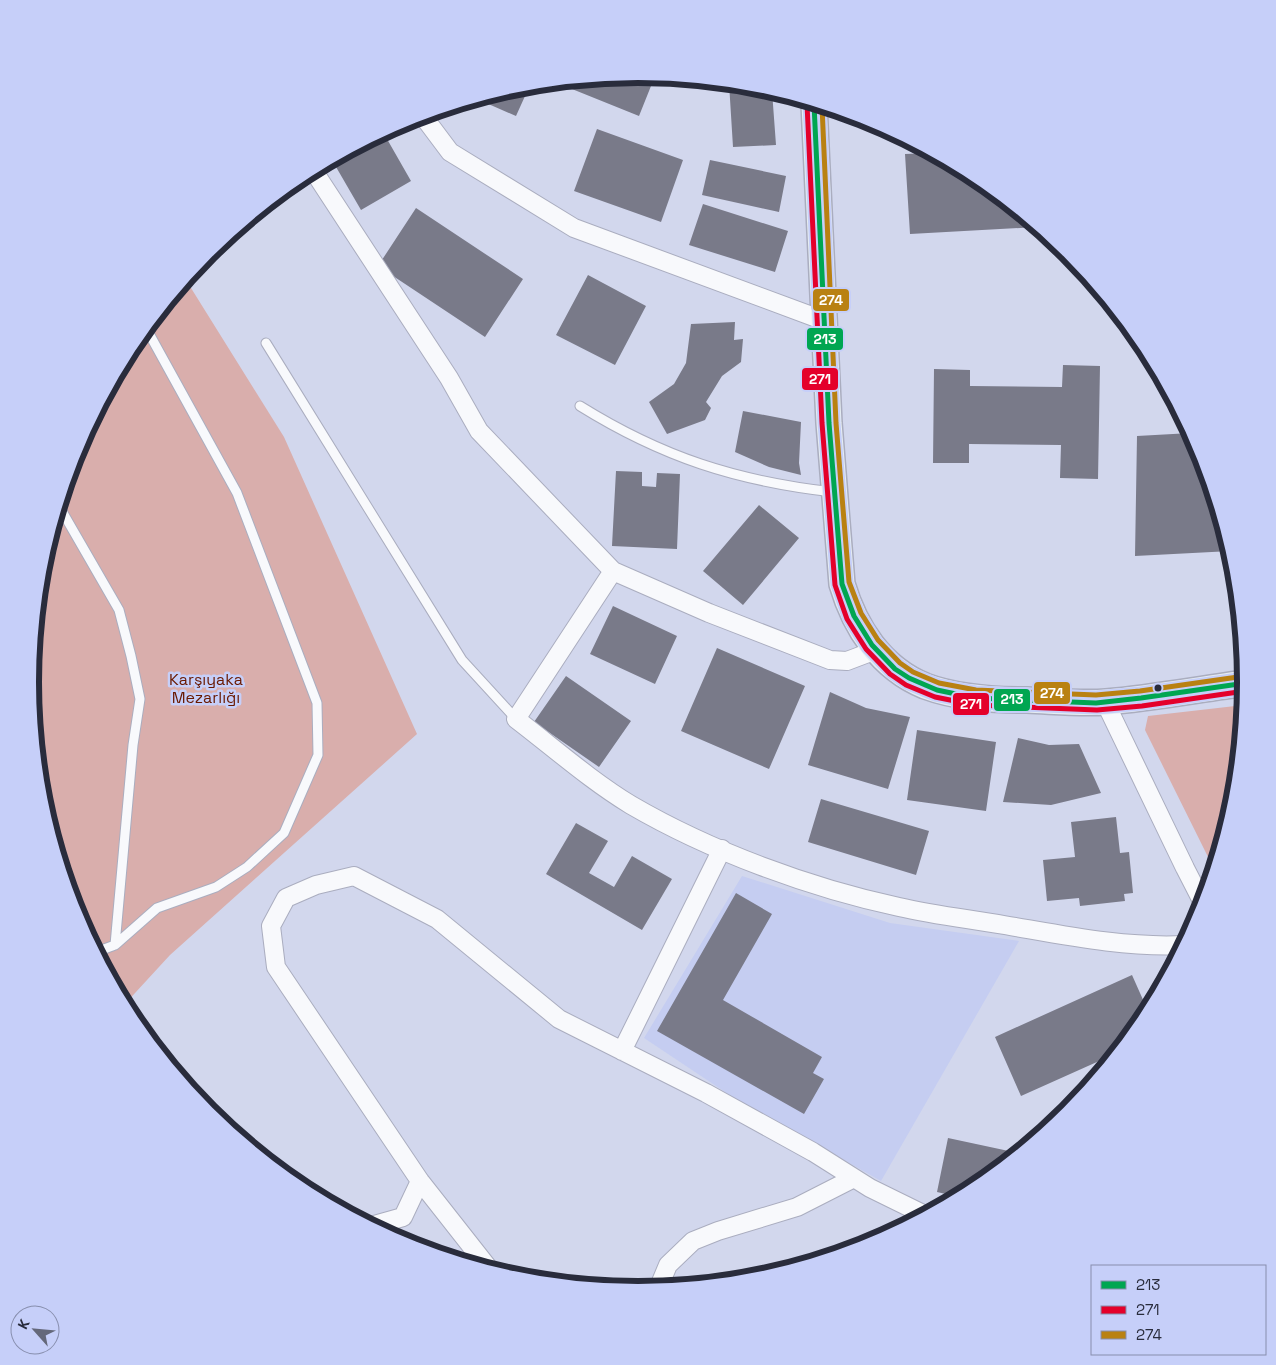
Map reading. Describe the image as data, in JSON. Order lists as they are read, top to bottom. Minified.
{"parks":["Karşıyaka Mezarlığı"],"lines":["transit line 271","transit line 213","transit line 274"],"legend":["213","271","274"],"north":"top left"}
